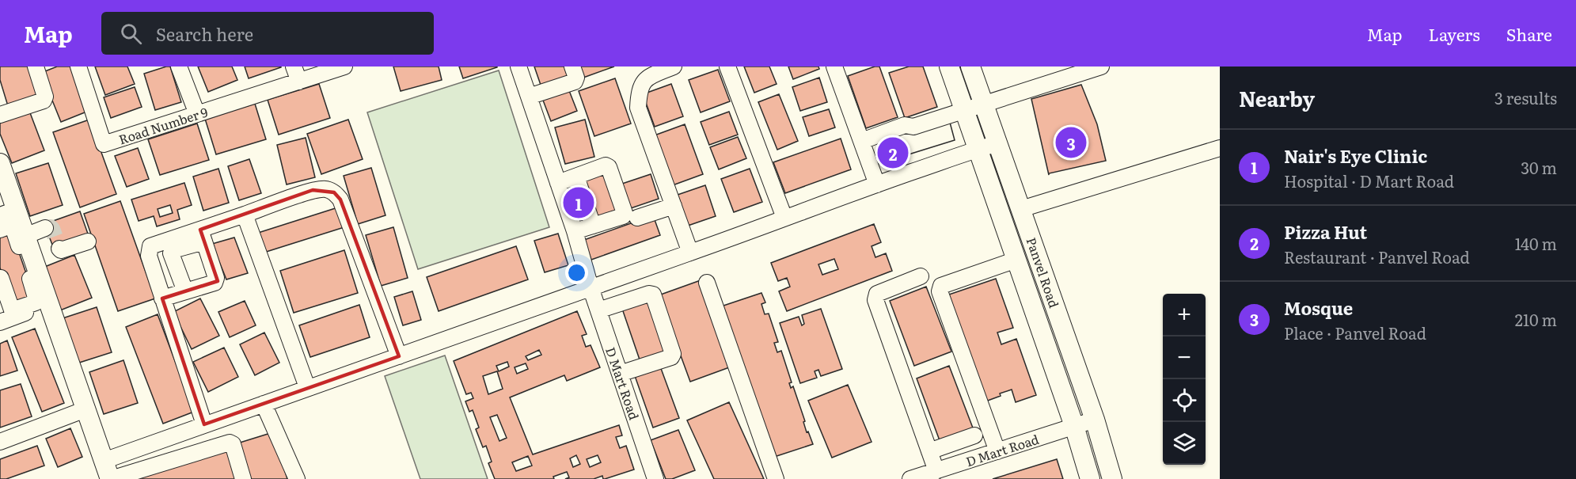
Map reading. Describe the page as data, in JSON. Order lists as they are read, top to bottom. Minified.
{"streets":{"street":["Road Number 9","Panvel Road","D Mart Road"]},"crossings":[["Panvel Road","D Mart Road"]],"page":{"header":"Map","search":"Search here","nav":["Map","Layers","Share"],"heading":["Nearby","3 results"],"pins":["3","2","1"],"list":[{"mark":"1","name":"Nair's Eye Clinic","note":"Hospital · D Mart Road","value":"30 m"},{"mark":"2","name":"Pizza Hut","note":"Restaurant · Panvel Road","value":"140 m"},{"mark":"3","name":"Mosque","note":"Place · Panvel Road","value":"210 m"}],"map_buttons":["+","−"]}}
